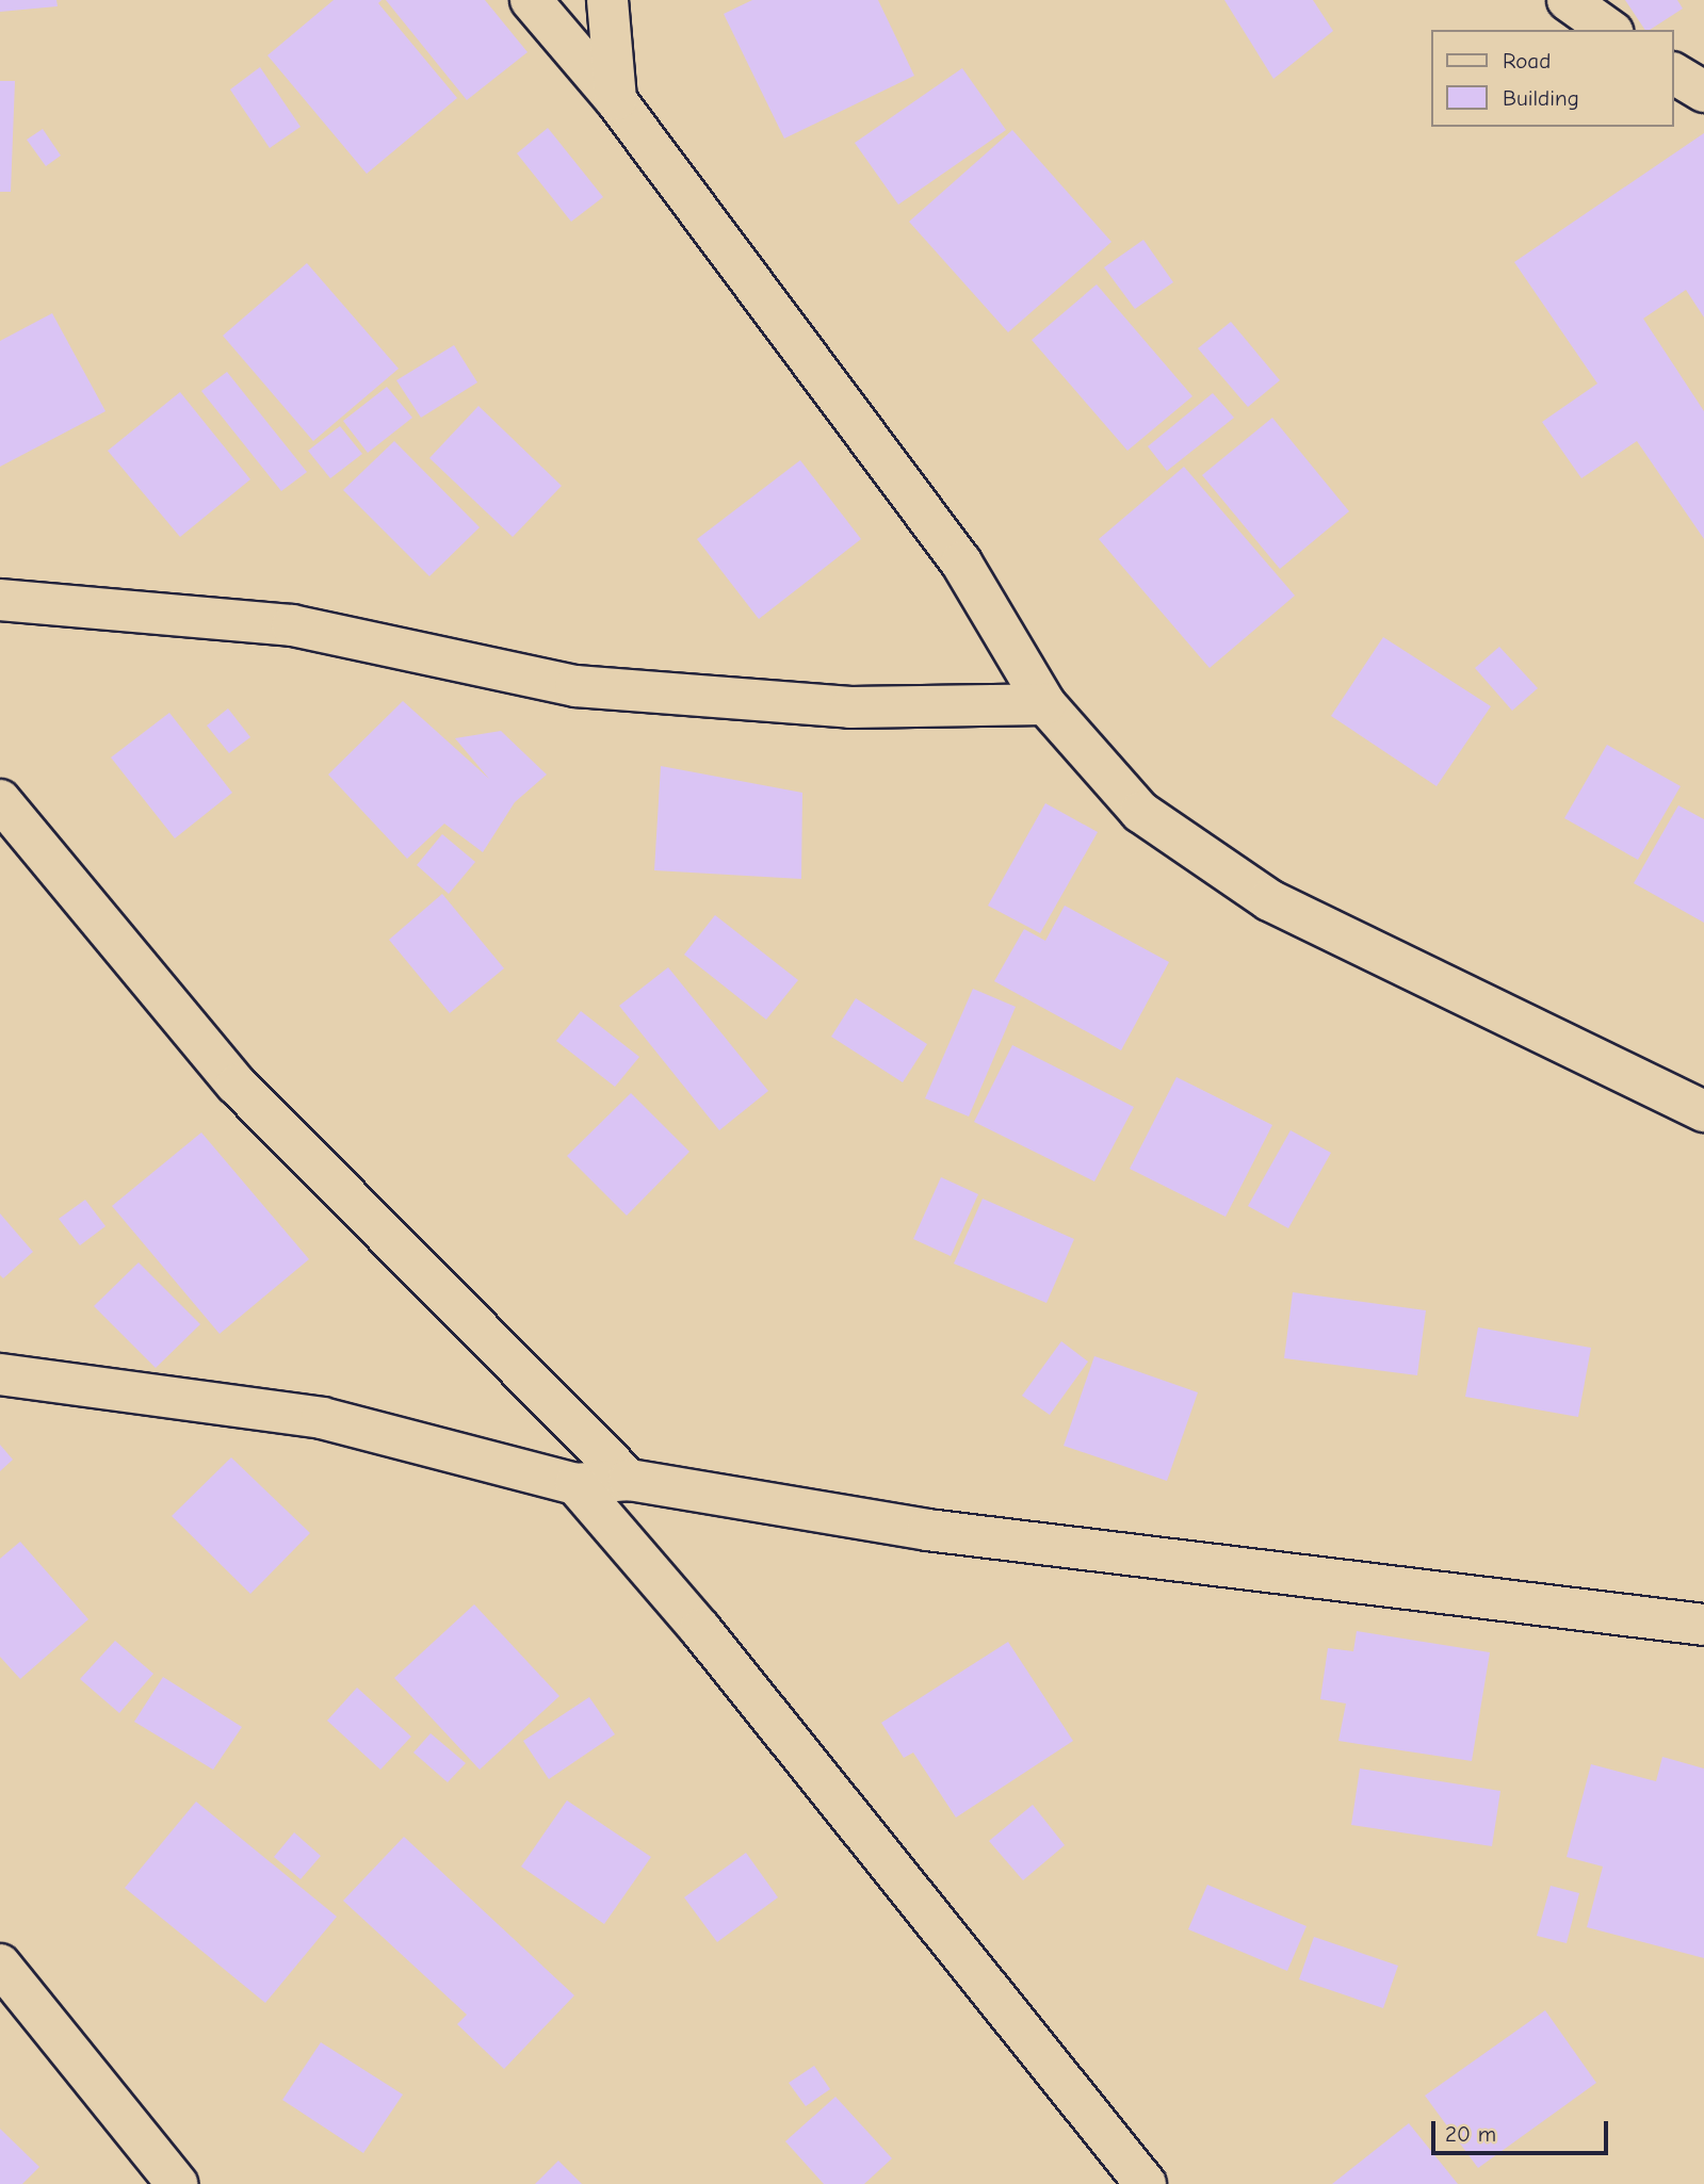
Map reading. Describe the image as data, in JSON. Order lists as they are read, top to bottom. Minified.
{"legend":["Road","Building"],"scale_bar":"20 m"}
